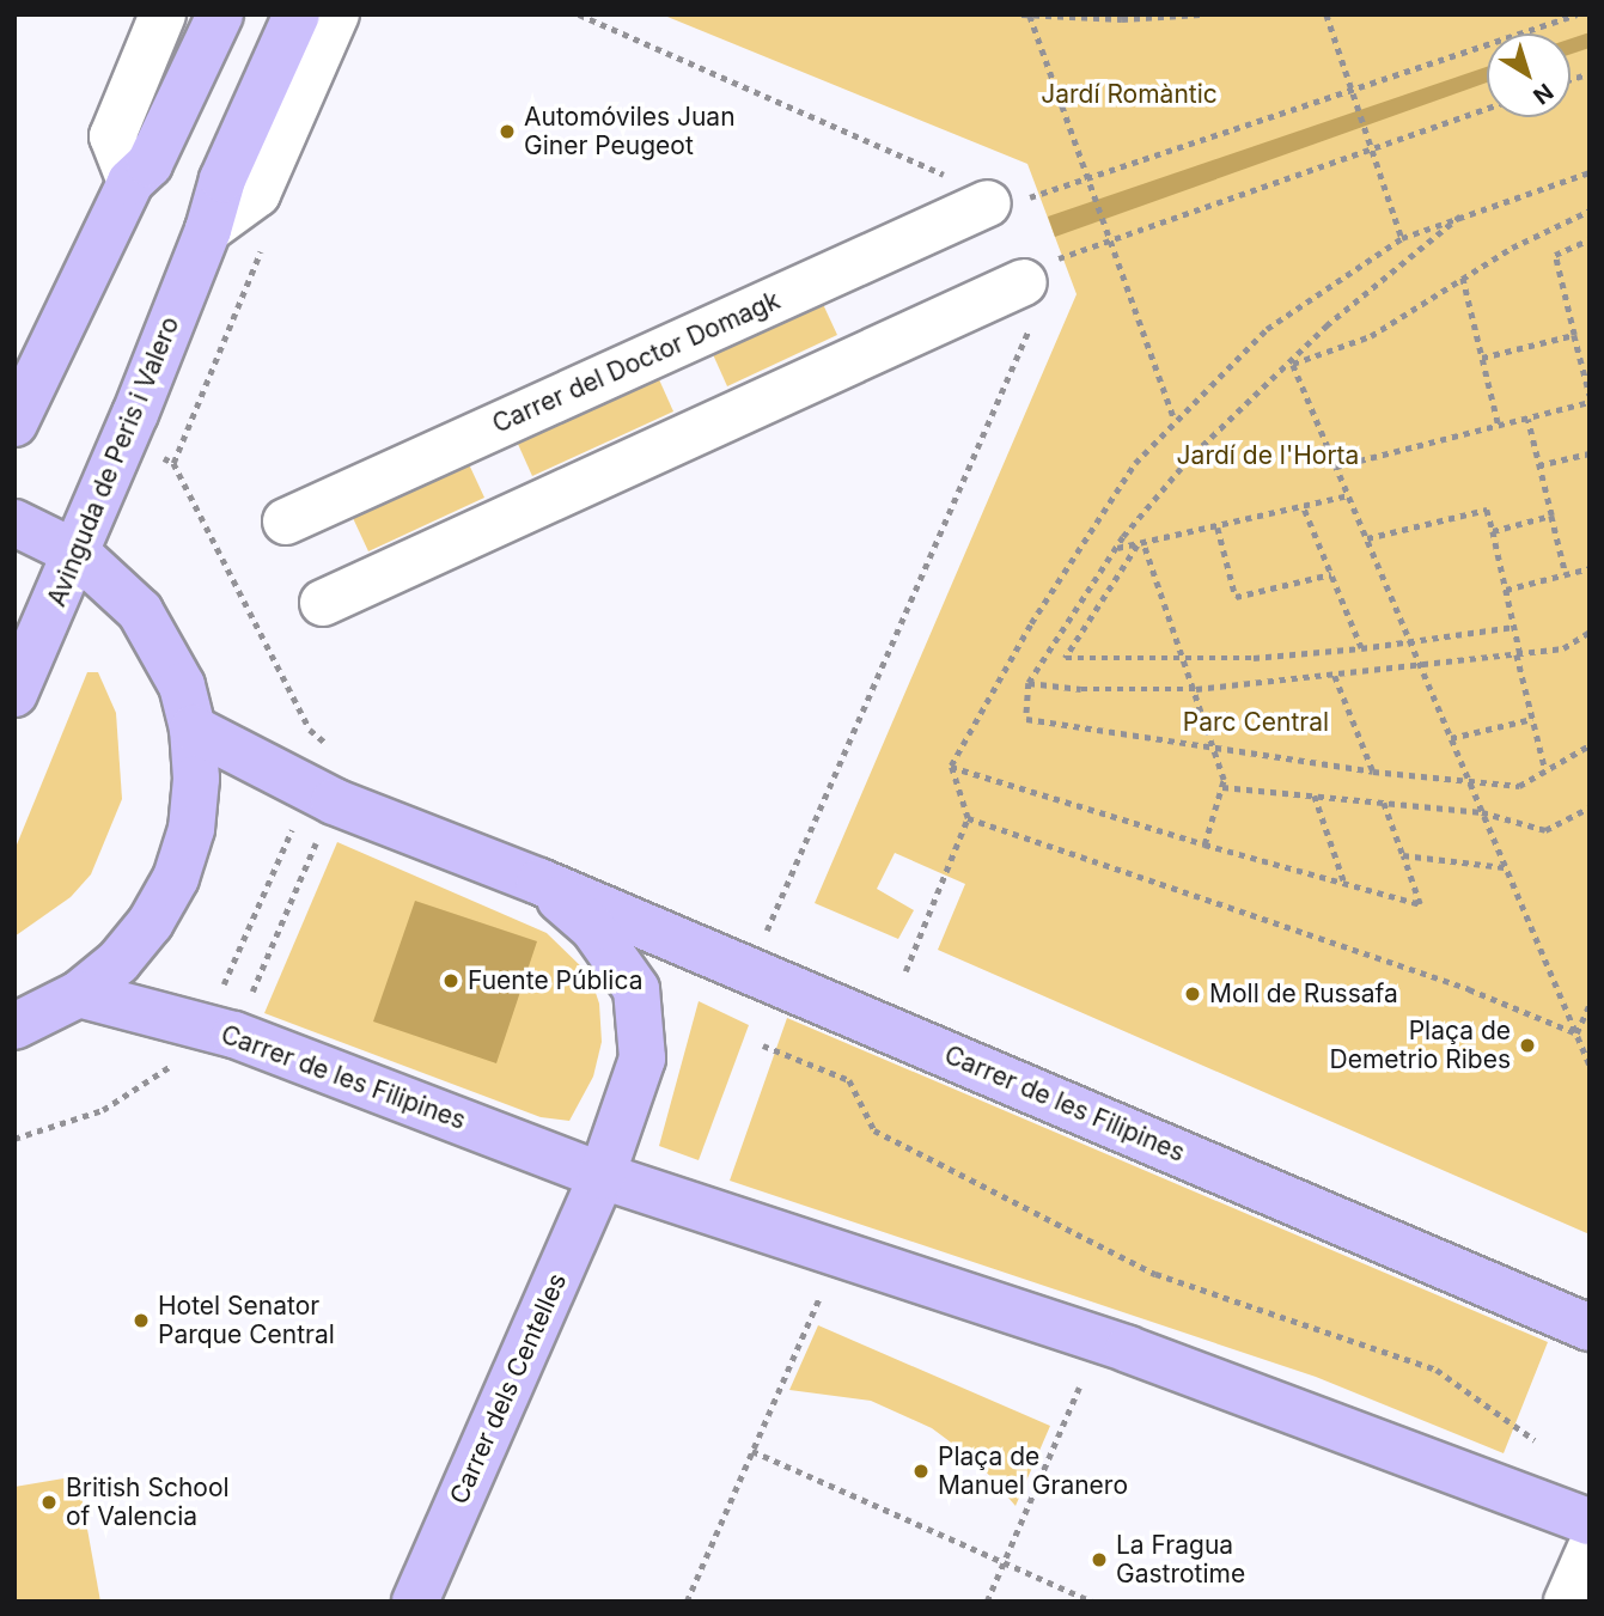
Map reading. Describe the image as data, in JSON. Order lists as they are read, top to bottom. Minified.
{"streets":{"main road":["Avinguda de Peris i Valero","Carrer de les Filipines","Carrer dels Centelles"],"street":["Carrer del Doctor Domagk"]},"crossings":[["Carrer de les Filipines","Carrer dels Centelles"]],"parks":["Jardí Romàntic","Jardí de l'Horta","Parc Central"],"places":["Automóviles Juan Giner Peugeot","Fuente Pública","Moll de Russafa","Plaça de Demetrio Ribes","Hotel Senator Parque Central","Plaça de Manuel Granero","British School of Valencia","La Fragua Gastrotime"],"north":"bottom right"}
